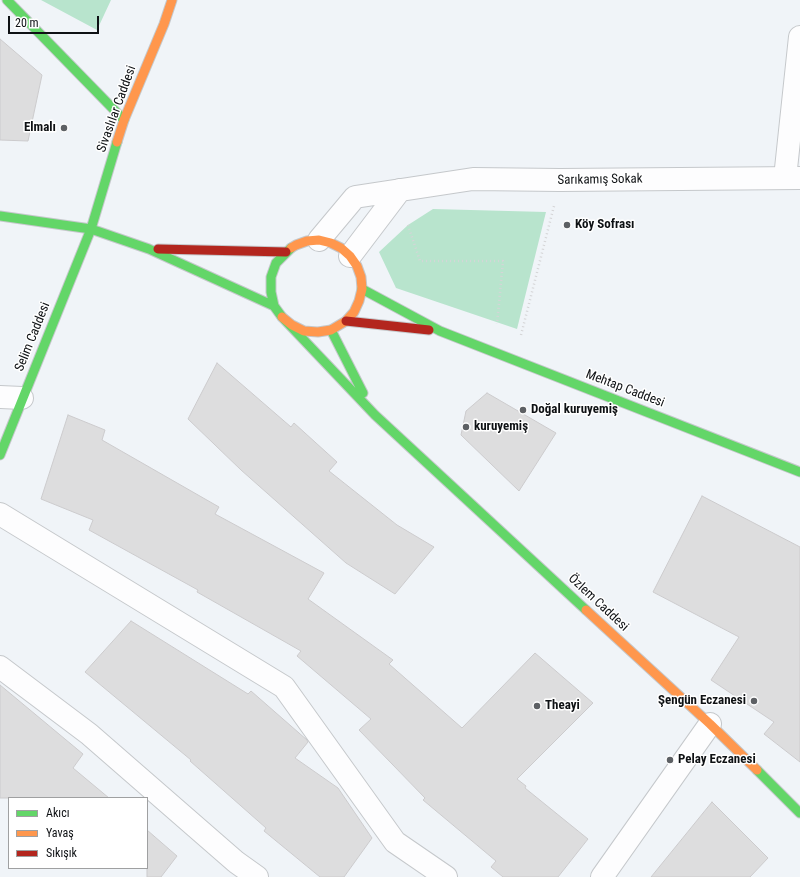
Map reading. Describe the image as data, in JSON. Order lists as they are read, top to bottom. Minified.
{"streets":{"main road":["Sivaslılar Caddesi","Selim Caddesi","Mehtap Caddesi","Özlem Caddesi"],"street":["Sarıkamış Sokak"]},"crossings":[["Sivaslılar Caddesi","Selim Caddesi"],["Sarıkamış Sokak","Özlem Caddesi"]],"places":["Elmalı","Köy Sofrası","Doğal kuruyemiş","kuruyemiş","Şengün Eczanesi","Theayi","Pelay Eczanesi"],"legend":["Akıcı","Yavaş","Sıkışık"],"scale_bar":"20 m"}
